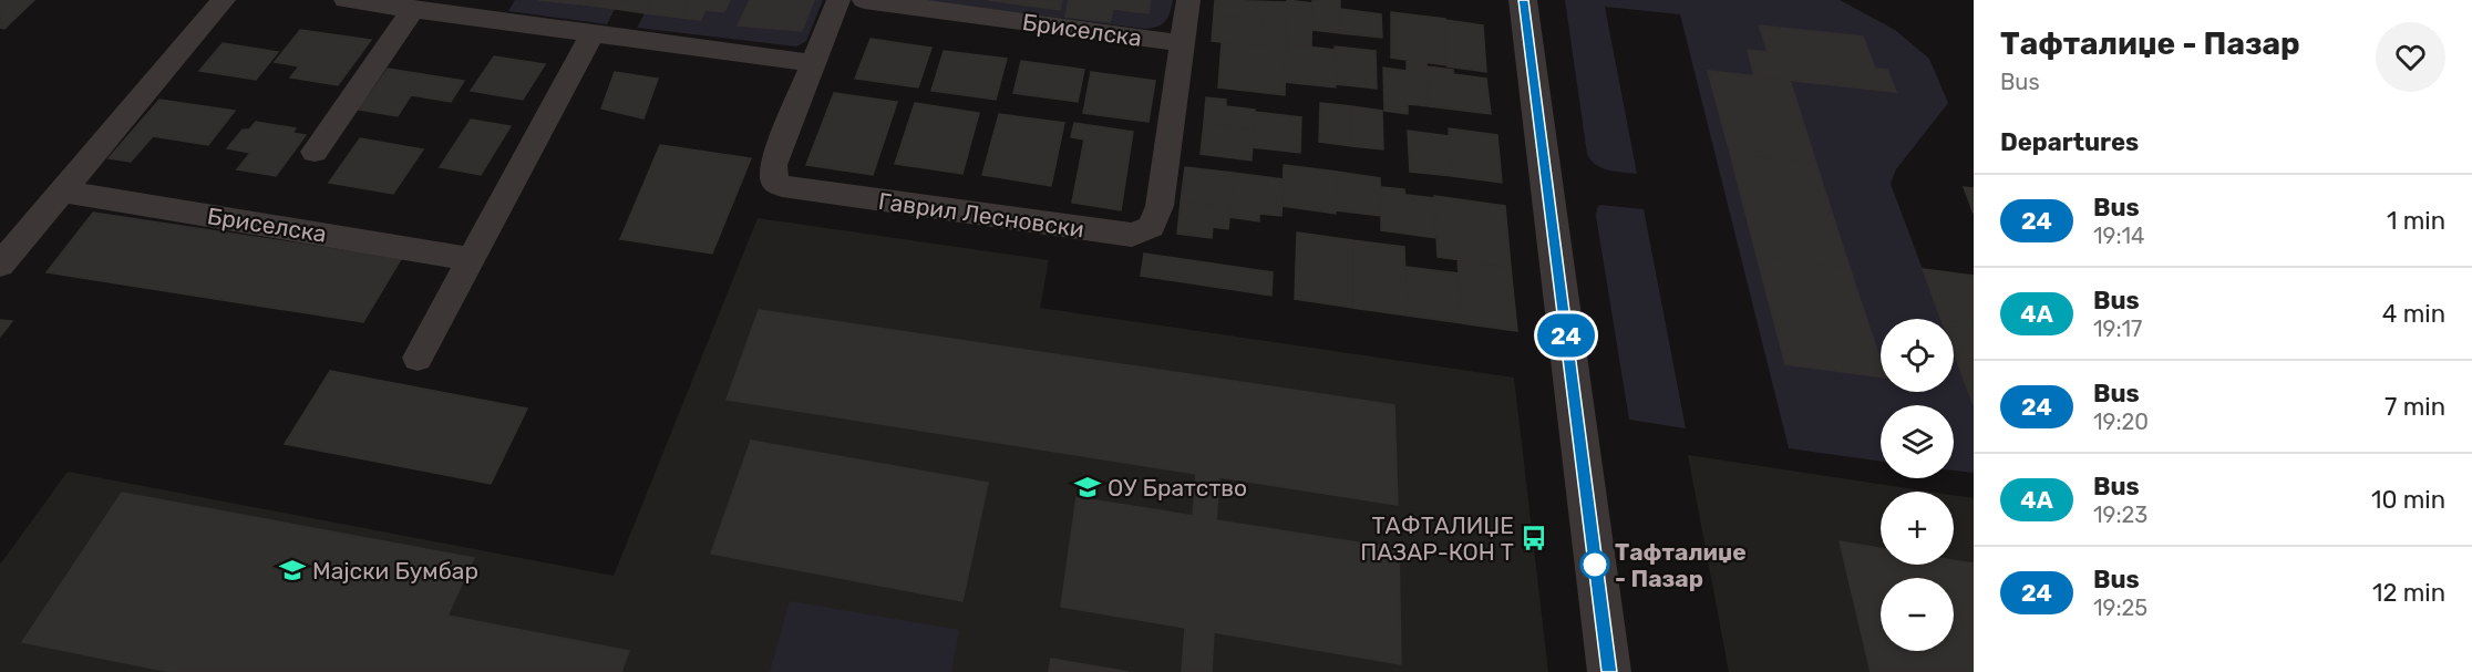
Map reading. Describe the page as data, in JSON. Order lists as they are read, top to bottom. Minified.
{"streets":{"street":["Бриселска","Гаврил Лесновски"]},"crossings":[["Бриселска","Гаврил Лесновски"]],"places":{"school or university":["ОУ Братство","Мајски Бумбар"],"bus stop":["ТАФТАЛИЏЕ ПАЗАР-КОН Т"],"other":["Тафталиџе - Пазар"]},"lines":["bus line 24"],"page":{"on_map":"24","heading":[["Тафталиџе - Пазар","Bus"],"Departures"],"list":[{"mark":"24","name":"Bus","note":"19:14","value":"1 min"},{"mark":"4A","name":"Bus","note":"19:17","value":"4 min"},{"mark":"24","name":"Bus","note":"19:20","value":"7 min"},{"mark":"4A","name":"Bus","note":"19:23","value":"10 min"},{"mark":"24","name":"Bus","note":"19:25","value":"12 min"}],"map_buttons":["+","−"]}}
